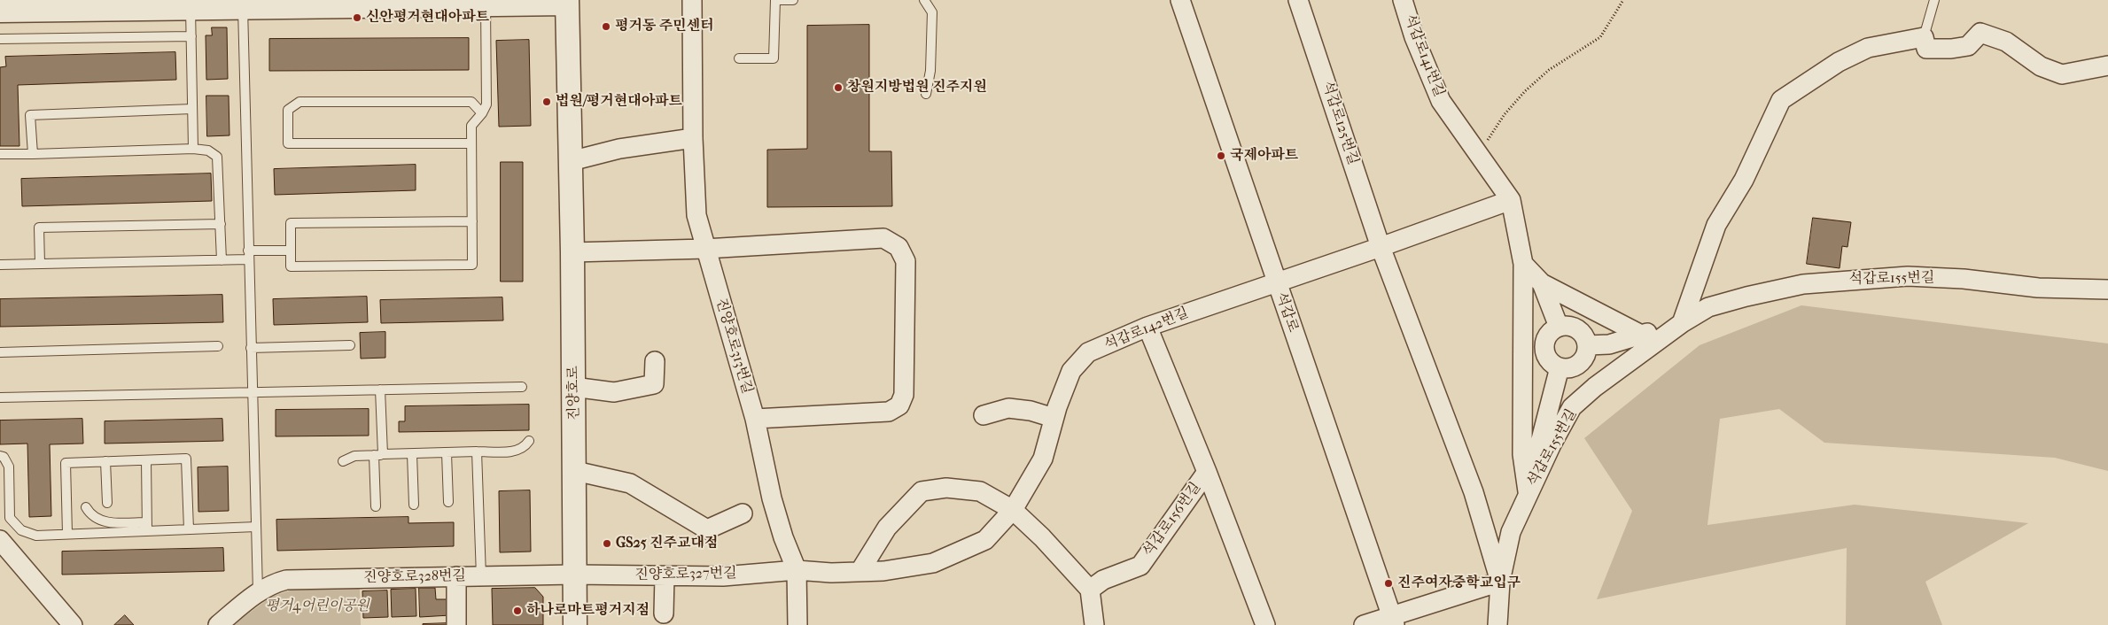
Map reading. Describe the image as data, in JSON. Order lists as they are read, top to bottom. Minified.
{"streets":{"street":["석갑로141번길","석갑로125번길","석갑로155번길","석갑로","석갑로142번길","진양호로313번길","진양호로","석갑로156번길","진양호로327번길","진양호로328번길"]},"crossings":[["석갑로141번길","석갑로155번길"],["석갑로125번길","석갑로155번길"],["석갑로","석갑로142번길"],["석갑로142번길","진양호로313번길"],["석갑로142번길","석갑로156번길"],["석갑로142번길","진양호로327번길"],["진양호로313번길","진양호로327번길"],["진양호로","진양호로327번길"],["진양호로","진양호로328번길"],["진양호로327번길","진양호로328번길"]],"parks":["평거4어린이공원"],"places":["신안평거현대아파트","평거동 주민센터","창원지방법원 진주지원","법원/평거현대아파트","국제아파트","GS25 진주교대점","진주여자중학교입구","하나로마트평거지점"]}
